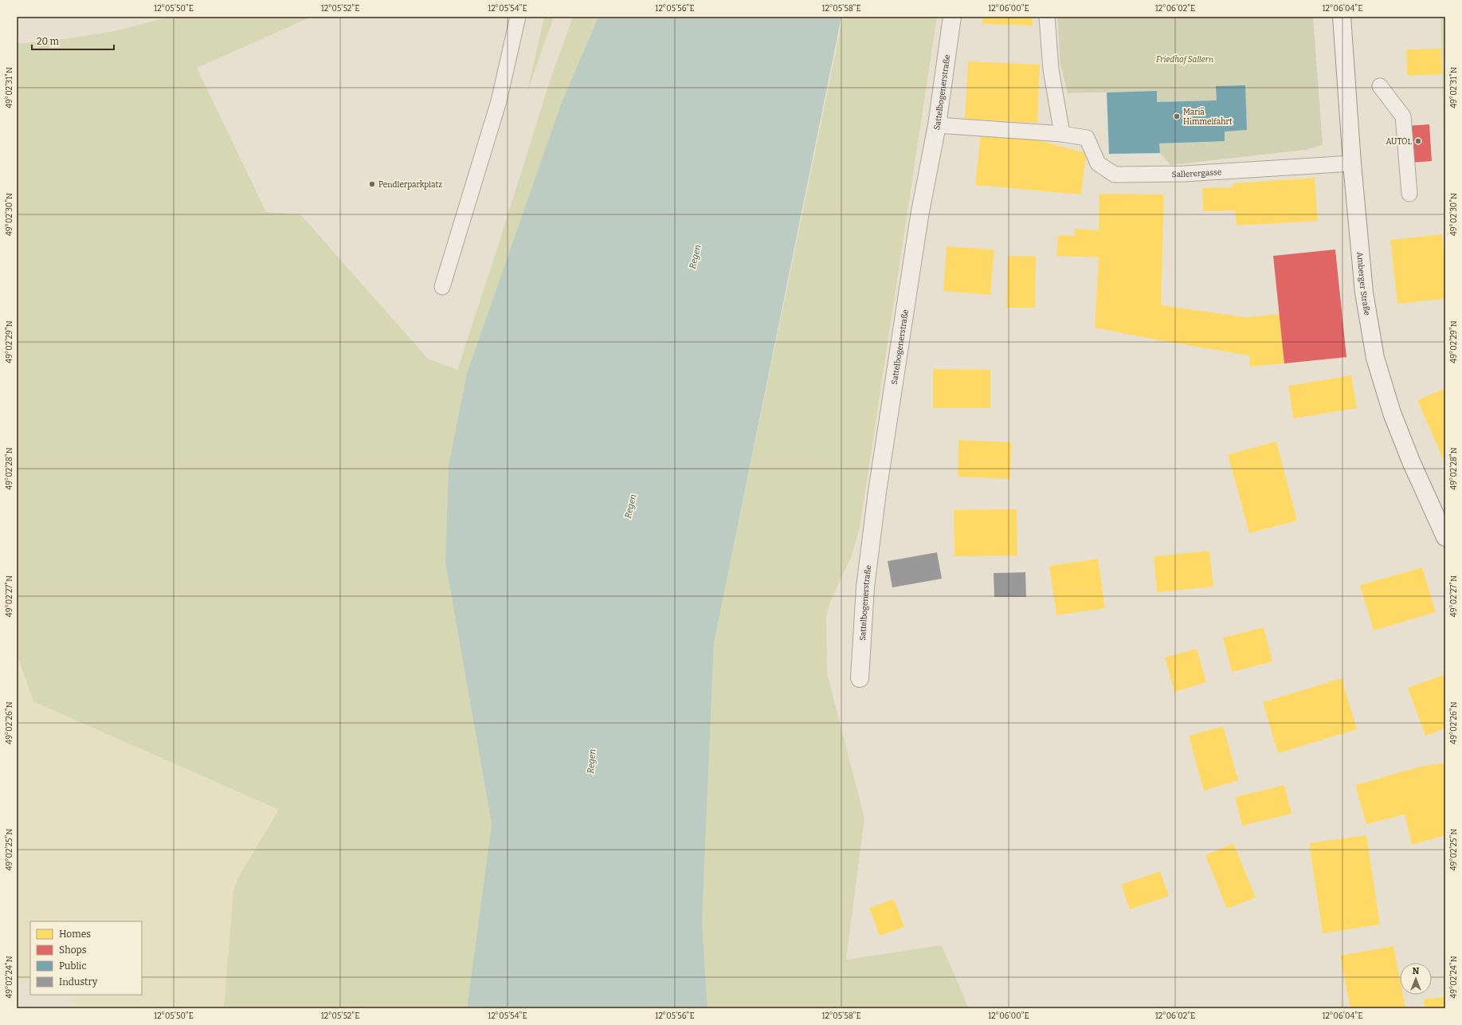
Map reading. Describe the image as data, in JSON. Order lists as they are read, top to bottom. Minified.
{"streets":{"street":["Sattelbogenerstraße","Amberger Straße"],"lane":["Sallerergasse"]},"crossings":[["Sattelbogenerstraße","Sallerergasse"],["Sallerergasse","Amberger Straße"]],"water":["Regen"],"parks":["Friedhof Sallern"],"places":["Mariä Himmelfahrt","AUTOL","Pendlerparkplatz"],"legend":["Homes","Shops","Public","Industry"],"scale_bar":"20 m","north":"top","coordinates":["12°05'50\"E","12°05'52\"E","12°05'54\"E","12°05'56\"E","12°05'58\"E","12°06'00\"E","12°06'02\"E","12°06'04\"E","49°02'31\"N","49°02'30\"N","49°02'29\"N","49°02'28\"N","49°02'27\"N","49°02'26\"N","49°02'25\"N","49°02'24\"N"]}
